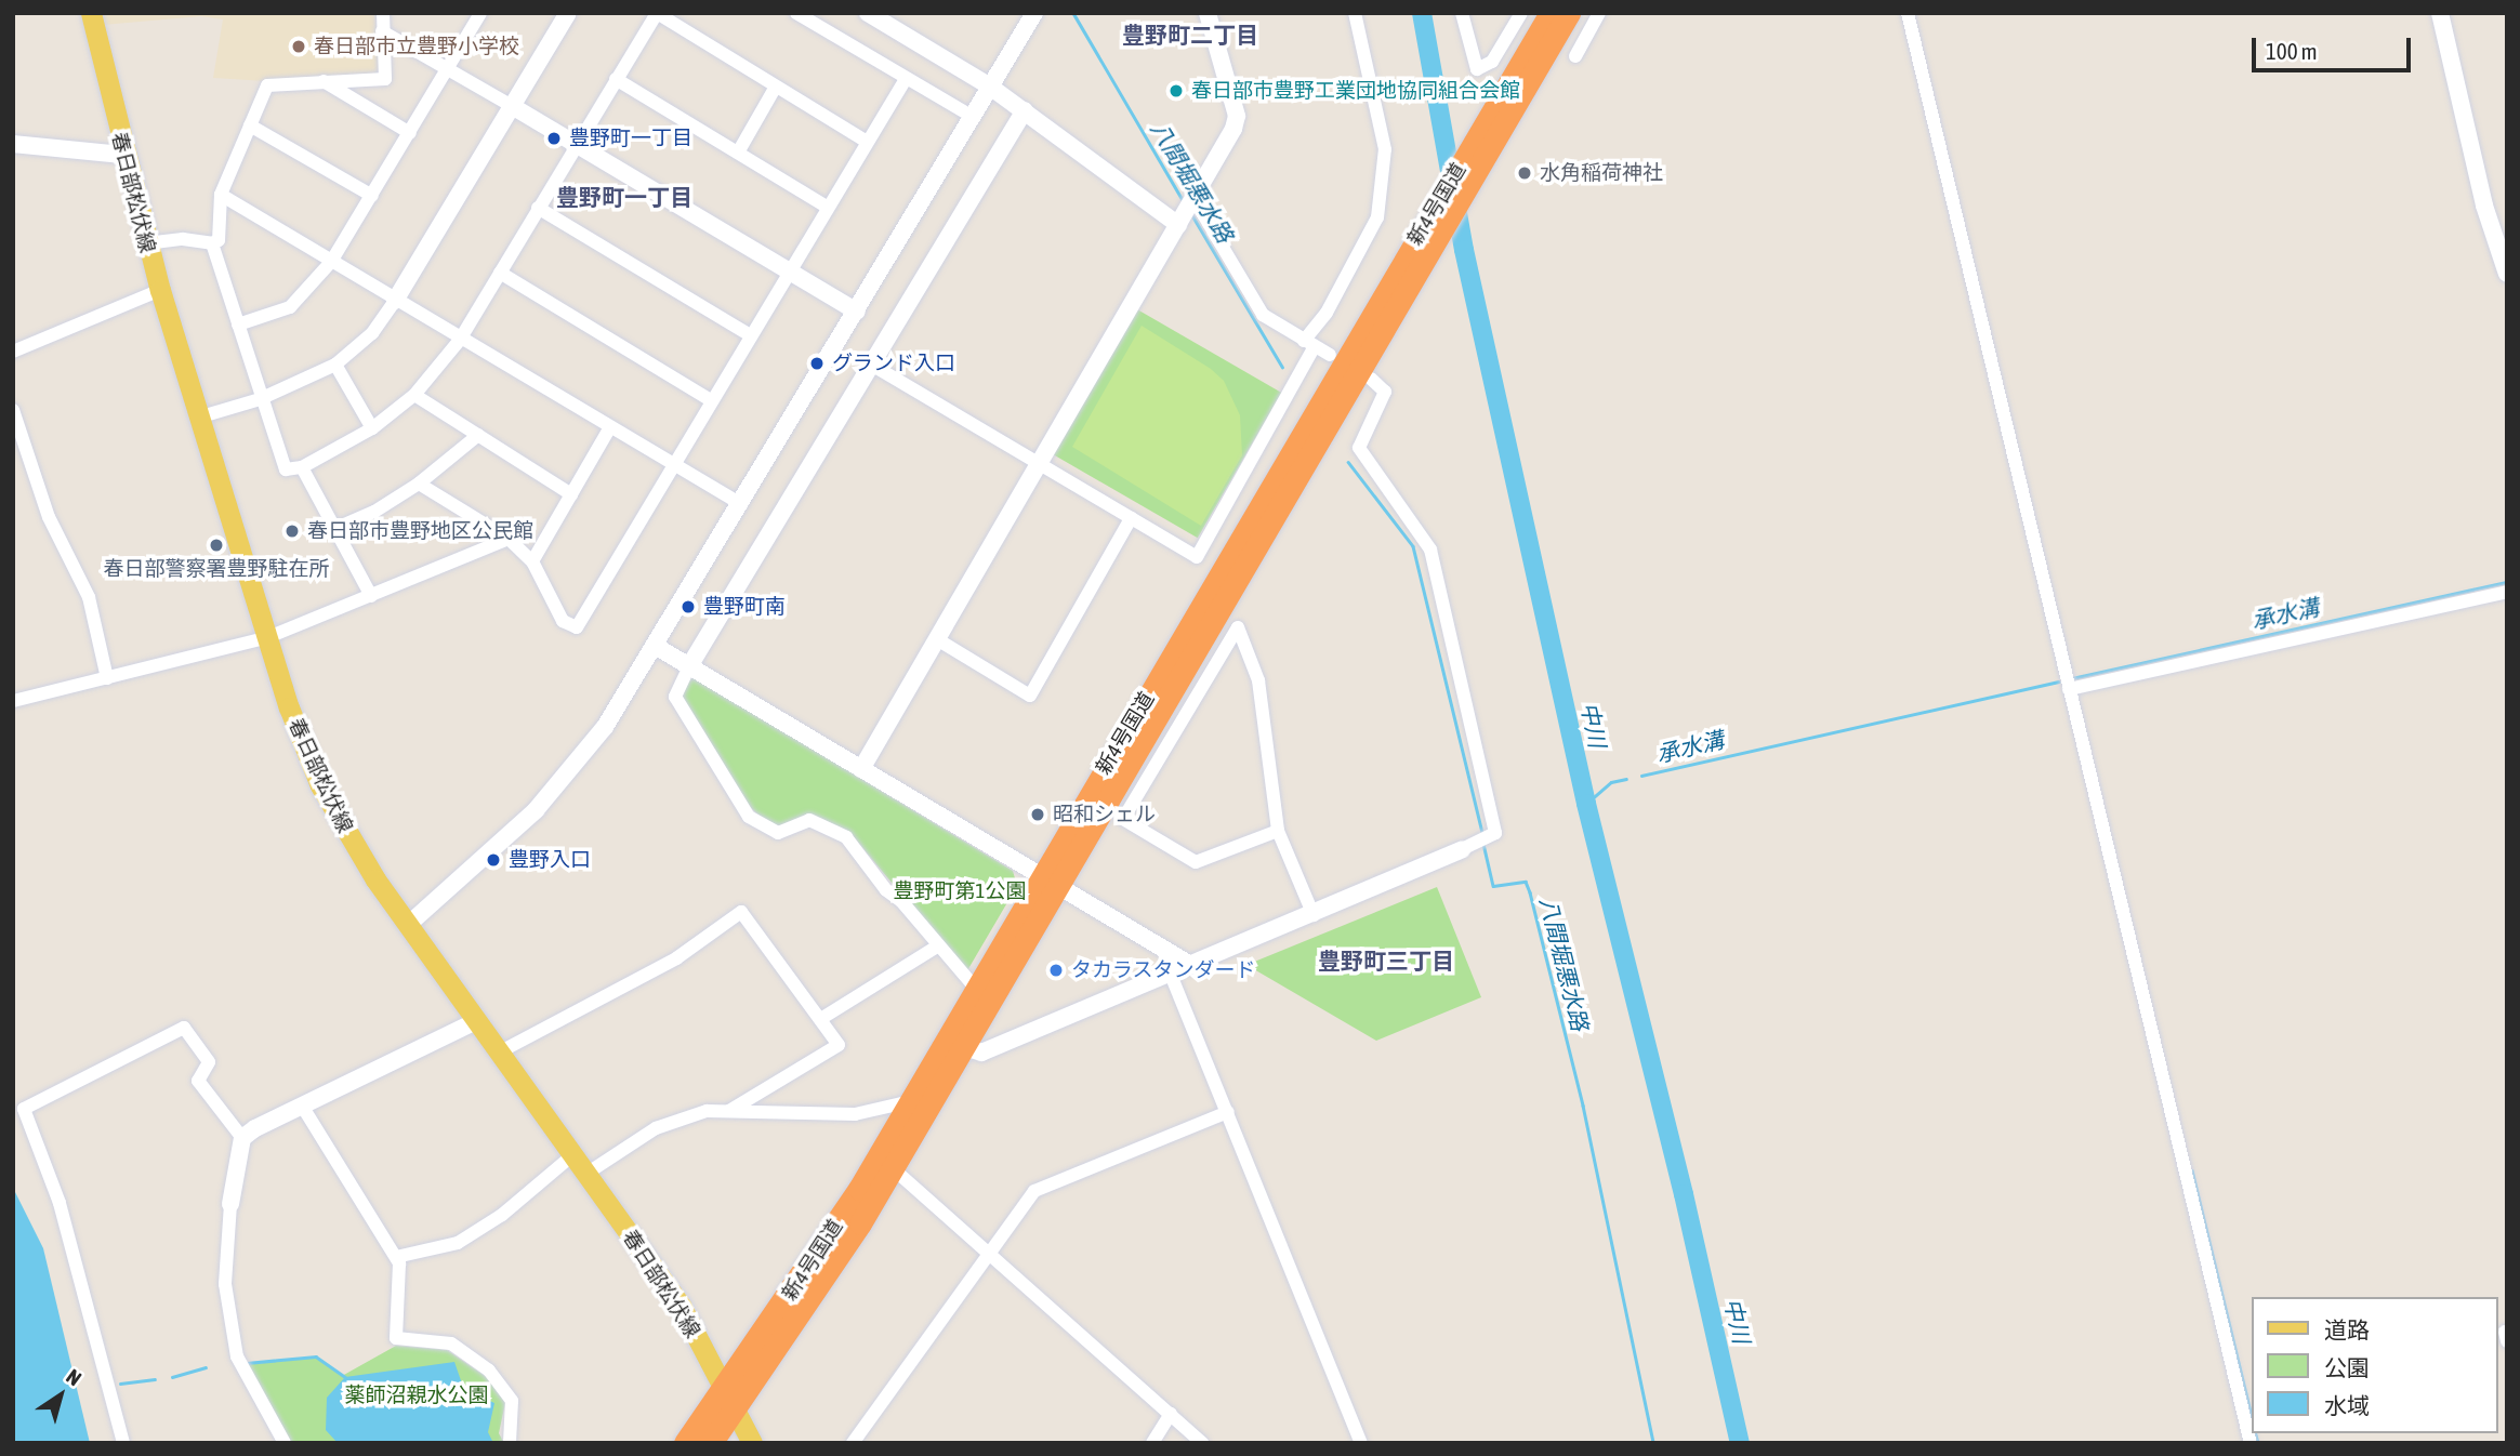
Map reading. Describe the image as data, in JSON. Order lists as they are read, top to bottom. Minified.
{"streets":{"highway":["新4号国道"],"main road":["春日部松伏線"]},"crossings":[["春日部松伏線","新4号国道"]],"districts":["豊野町二丁目","豊野町一丁目","豊野町三丁目"],"water":["八間堀悪水路","承水溝","中川"],"parks":["豊野町第1公園","薬師沼親水公園"],"places":["春日部市立豊野小学校","春日部市豊野工業団地協同組合会館","豊野町一丁目","水角稲荷神社","グランド入口","春日部市豊野地区公民館","春日部警察署豊野駐在所","豊野町南","昭和シェル","豊野入口","タカラスタンダード"],"legend":["道路","公園","水域"],"scale_bar":"100 m","north":"top right"}
